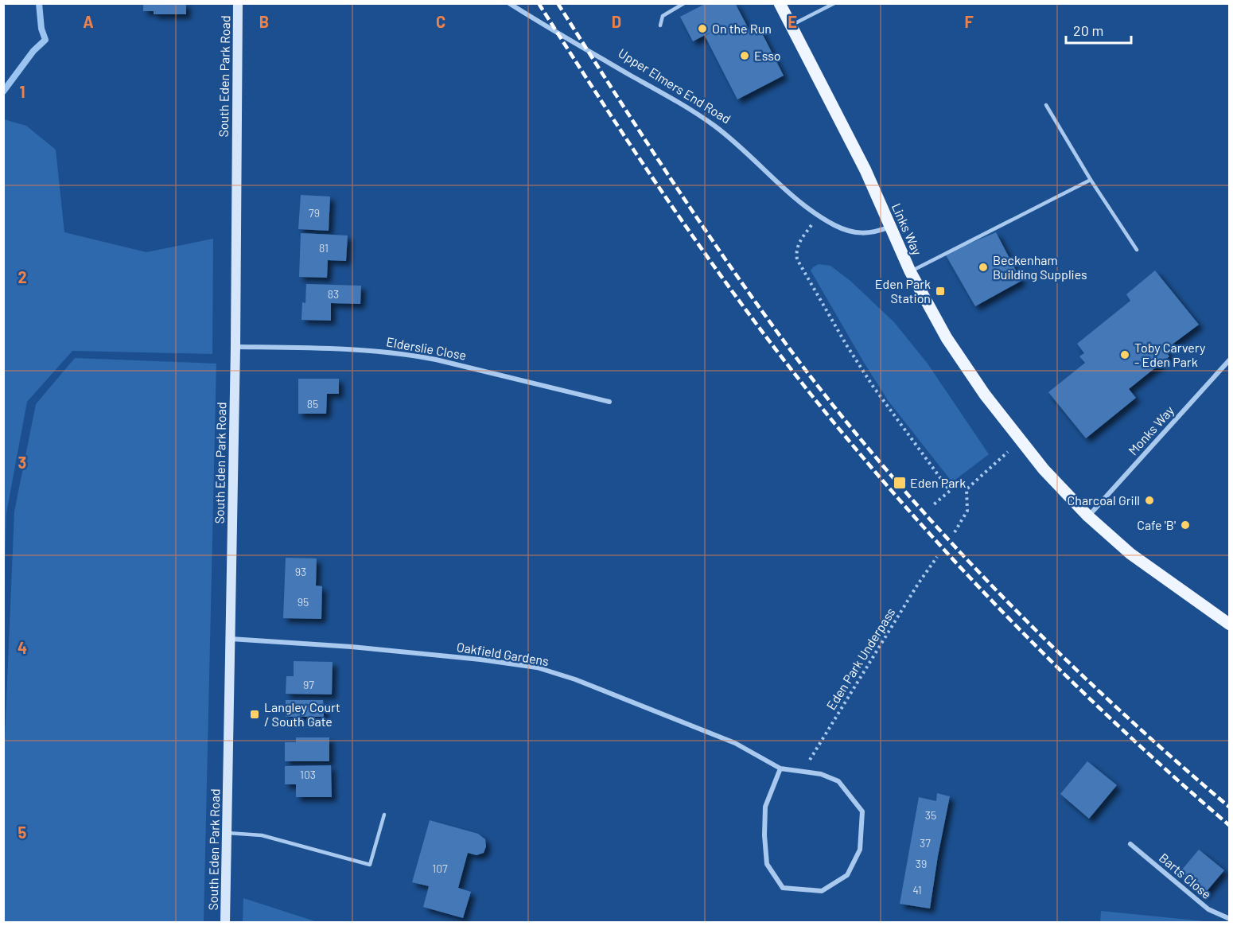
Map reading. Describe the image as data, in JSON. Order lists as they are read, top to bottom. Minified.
{"streets":{"main road":["South Eden Park Road","Links Way"],"street":["Upper Elmers End Road","Elderslie Close","Monks Way","Oakfield Gardens","Barts Close"],"path":["Eden Park Underpass"]},"crossings":[["South Eden Park Road","Elderslie Close"],["South Eden Park Road","Oakfield Gardens"],["Upper Elmers End Road","Links Way"],["Links Way","Monks Way"],["Oakfield Gardens","Eden Park Underpass"]],"places":{"other":["On the Run","Esso","Beckenham Building Supplies","Toby Carvery - Eden Park","Charcoal Grill","Cafe 'B'"],"transit":["Eden Park Station","Eden Park","Langley Court / South Gate"]},"house_numbers":["79","81","83","85","93","95","97","103","35","37","39","107","41"],"scale_bar":"20 m","grid":{"columns":["A","B","C","D","E","F"],"rows":["1","2","3","4","5"]}}
